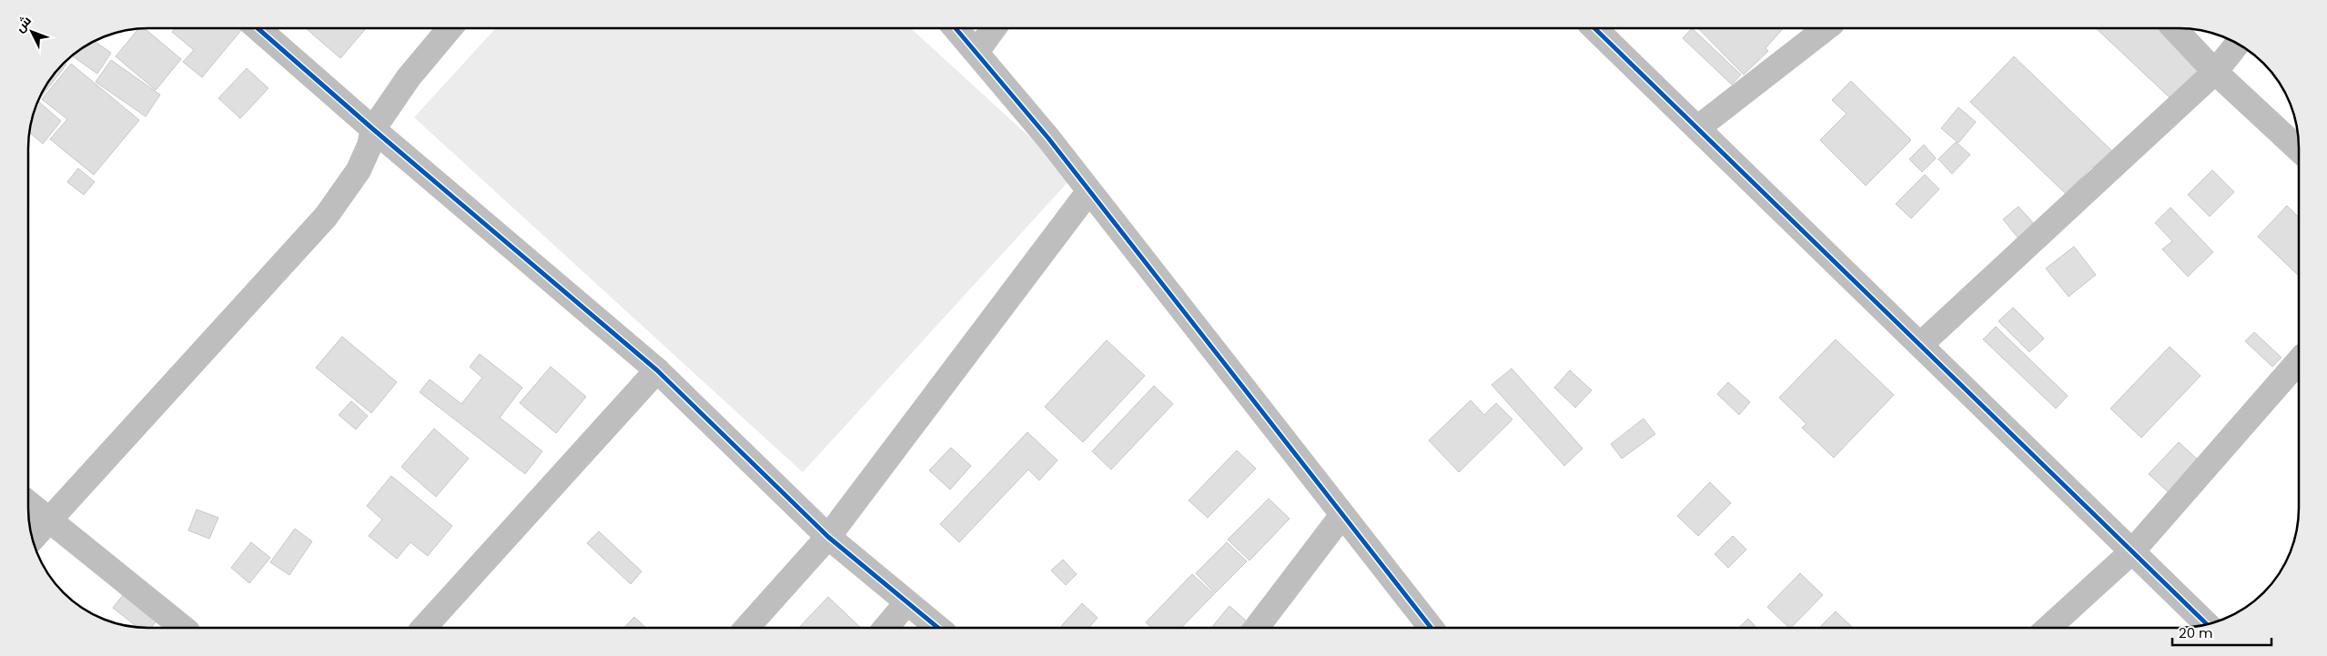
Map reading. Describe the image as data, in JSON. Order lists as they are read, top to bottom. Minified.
{"scale_bar":"20 m","north":"top left"}
